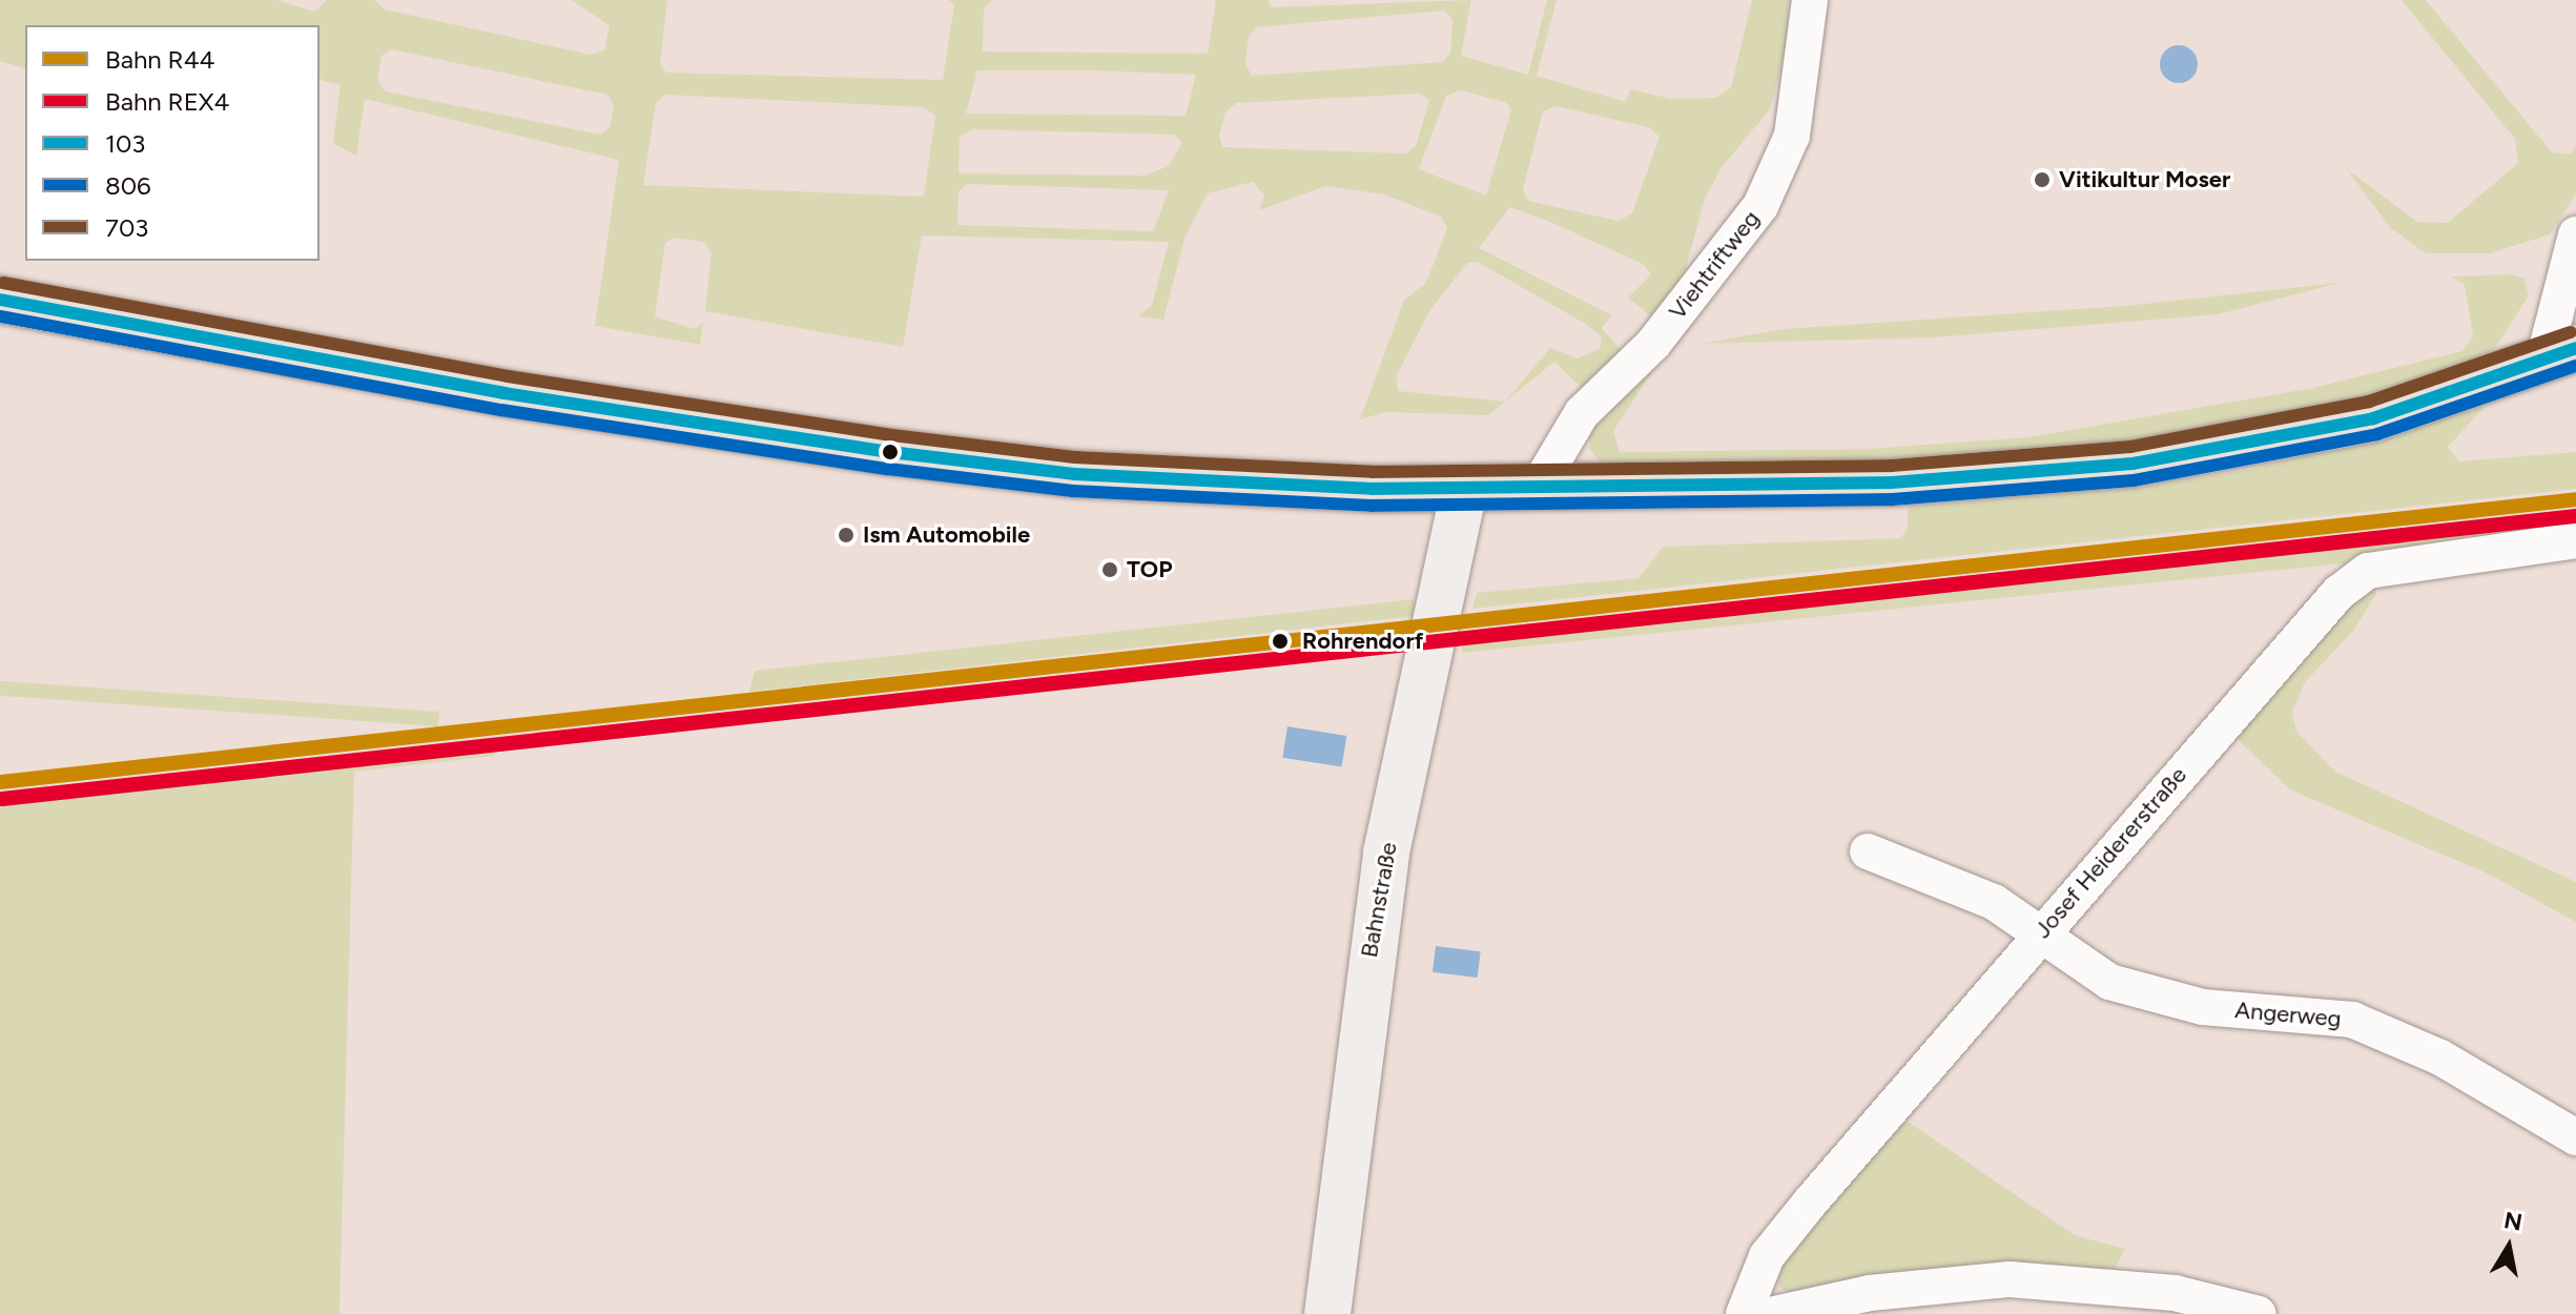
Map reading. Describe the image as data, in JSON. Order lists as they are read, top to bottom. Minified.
{"streets":{"street":["Viehtriftweg","Josef Heidererstraße","Bahnstraße","Angerweg"]},"crossings":[["Josef Heidererstraße","Angerweg"]],"places":["Vitikultur Moser","Ism Automobile","TOP","Rohrendorf"],"lines":["transit line 703","transit line 103","transit line 806","rail line R44","rail line REX4"],"legend":["Bahn R44","Bahn REX4","103","806","703"],"north":"top"}
